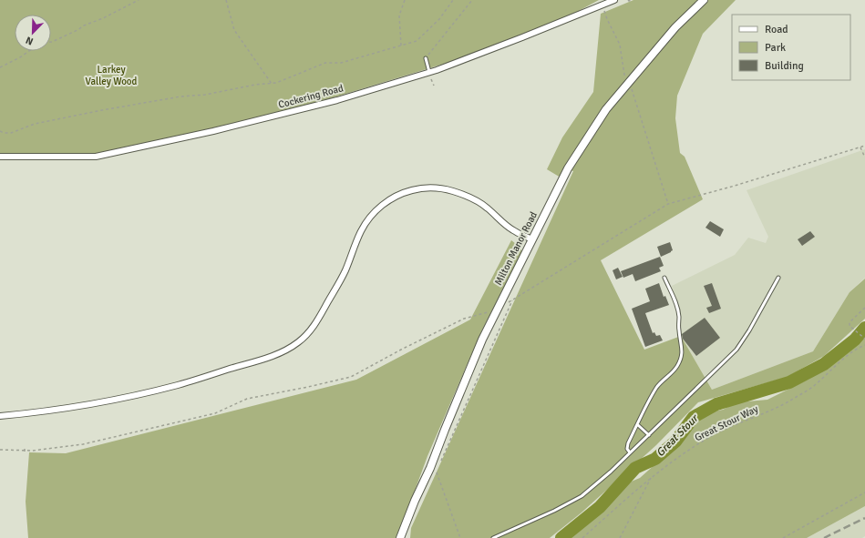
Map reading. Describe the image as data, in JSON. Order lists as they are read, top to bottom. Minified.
{"streets":{"street":["Cockering Road","Milton Manor Road"],"path":["Great Stour Way"]},"water":["Great Stour"],"parks":["Larkey Valley Wood"],"legend":["Road","Park","Building"],"north":"bottom left"}
